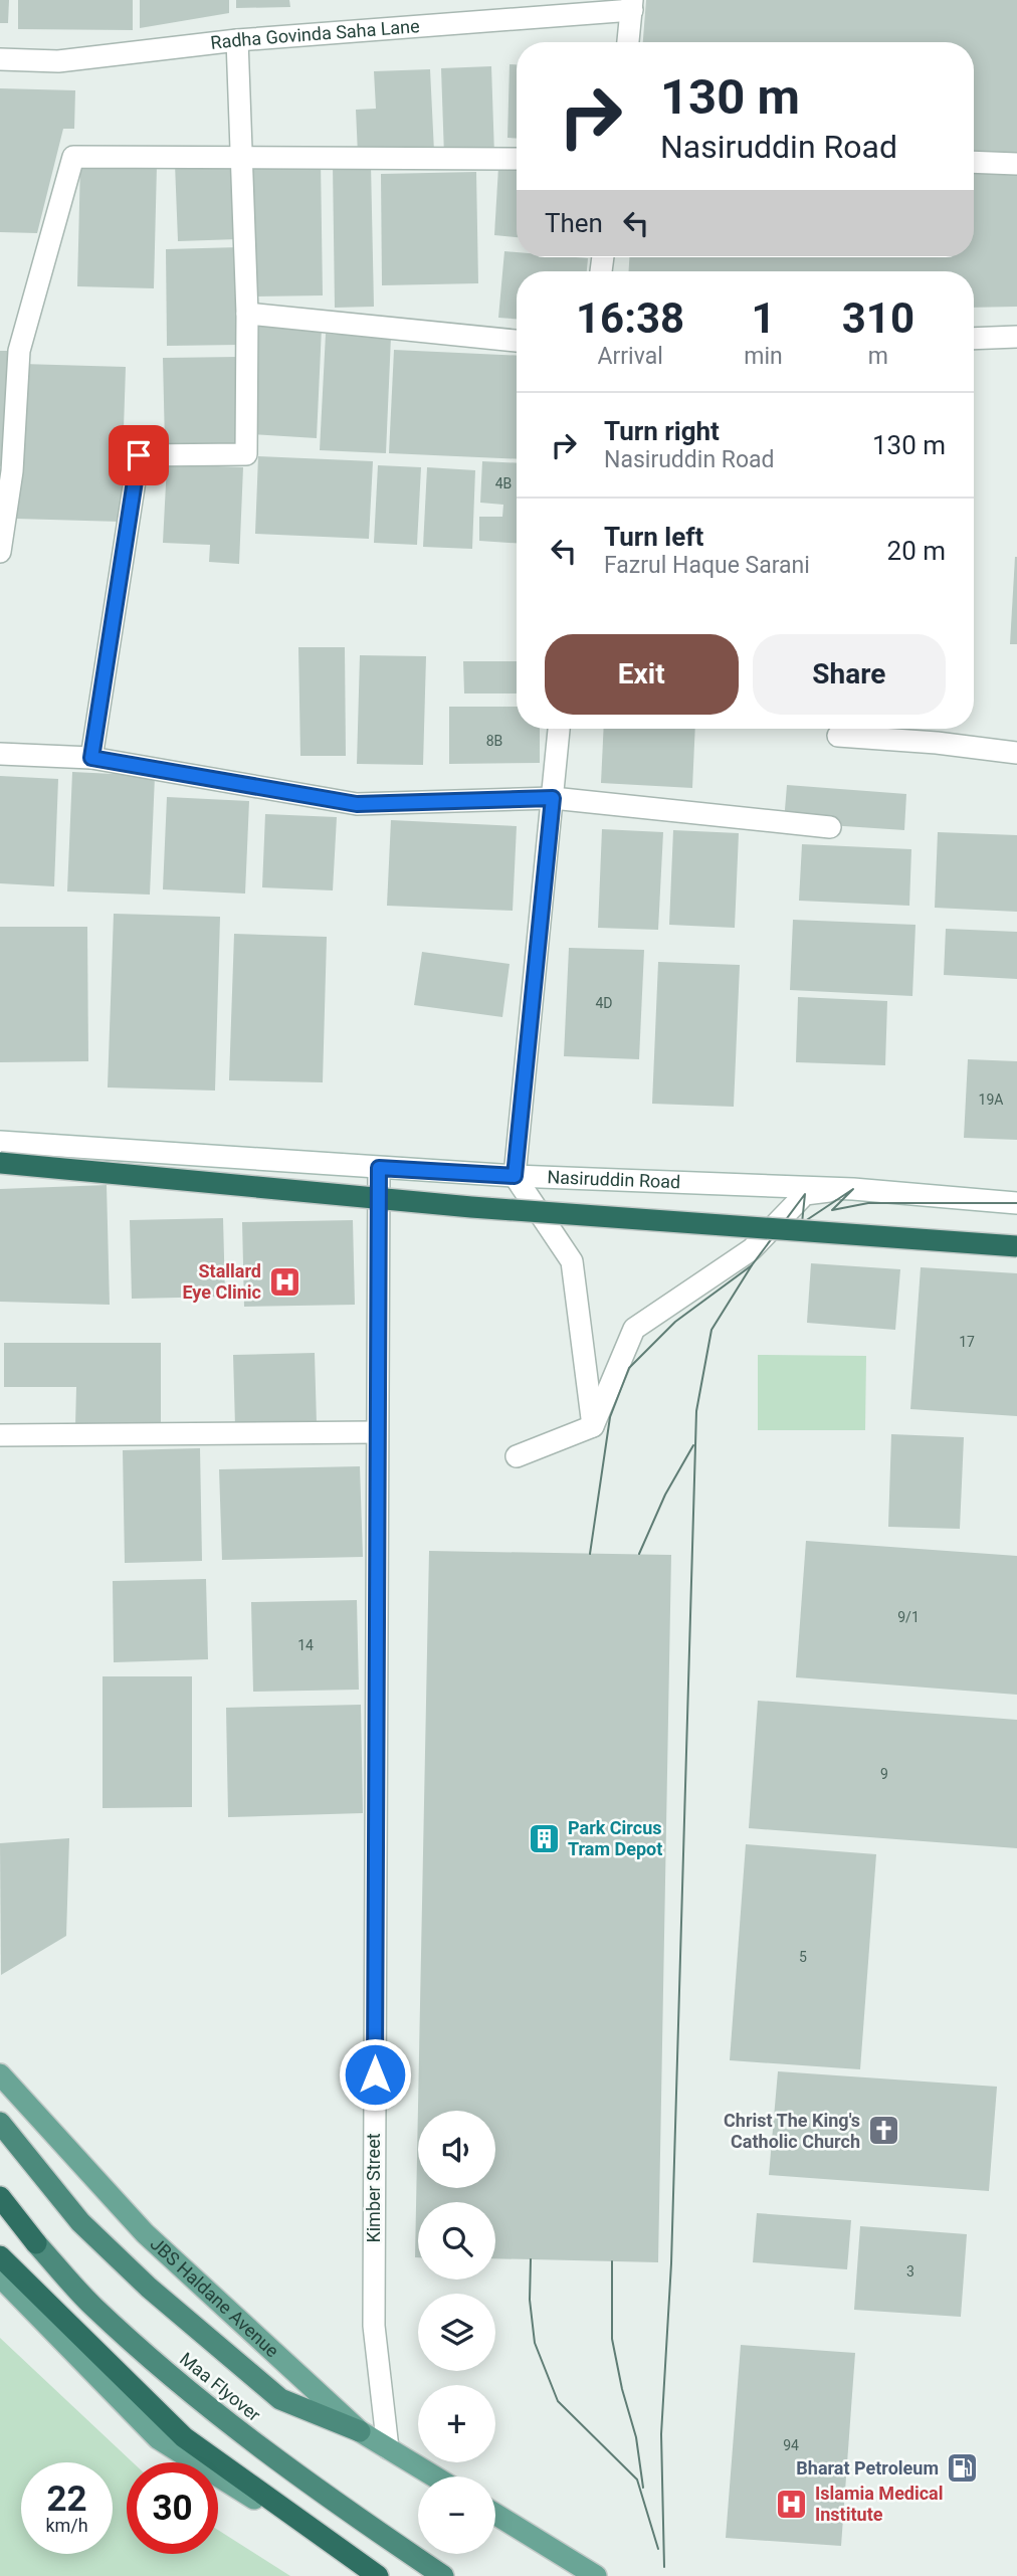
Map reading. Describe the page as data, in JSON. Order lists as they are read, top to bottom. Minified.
{"streets":{"highway":["Maa Flyover"],"main road":["JBS Haldane Avenue"],"street":["Radha Govinda Saha Lane","Nasiruddin Road","Kimber Street"]},"crossings":[["Nasiruddin Road","Kimber Street"],["Kimber Street","JBS Haldane Avenue"],["JBS Haldane Avenue","Maa Flyover"]],"places":{"hospital":["Stallard Eye Clinic","Islamia Medical Institute"],"building":["Park Circus Tram Depot"],"church":["Christ The King's Catholic Church"],"fuel station":["Bharat Petroleum"]},"house_numbers":["4B","8B","4D","19A","17","9/1","14","9","5","3","94"],"page":{"turn":["130 m","Nasiruddin Road"],"then":"Then","eta":["16:38","Arrival","1","min","310","m"],"list":[{"name":"Turn right","note":"Nasiruddin Road","value":"130 m"},{"name":"Turn left","note":"Fazrul Haque Sarani","value":"20 m"}],"buttons":["Exit","Share"],"map_buttons":["+","−"],"speed":"22 km/h","limit":"30"}}
